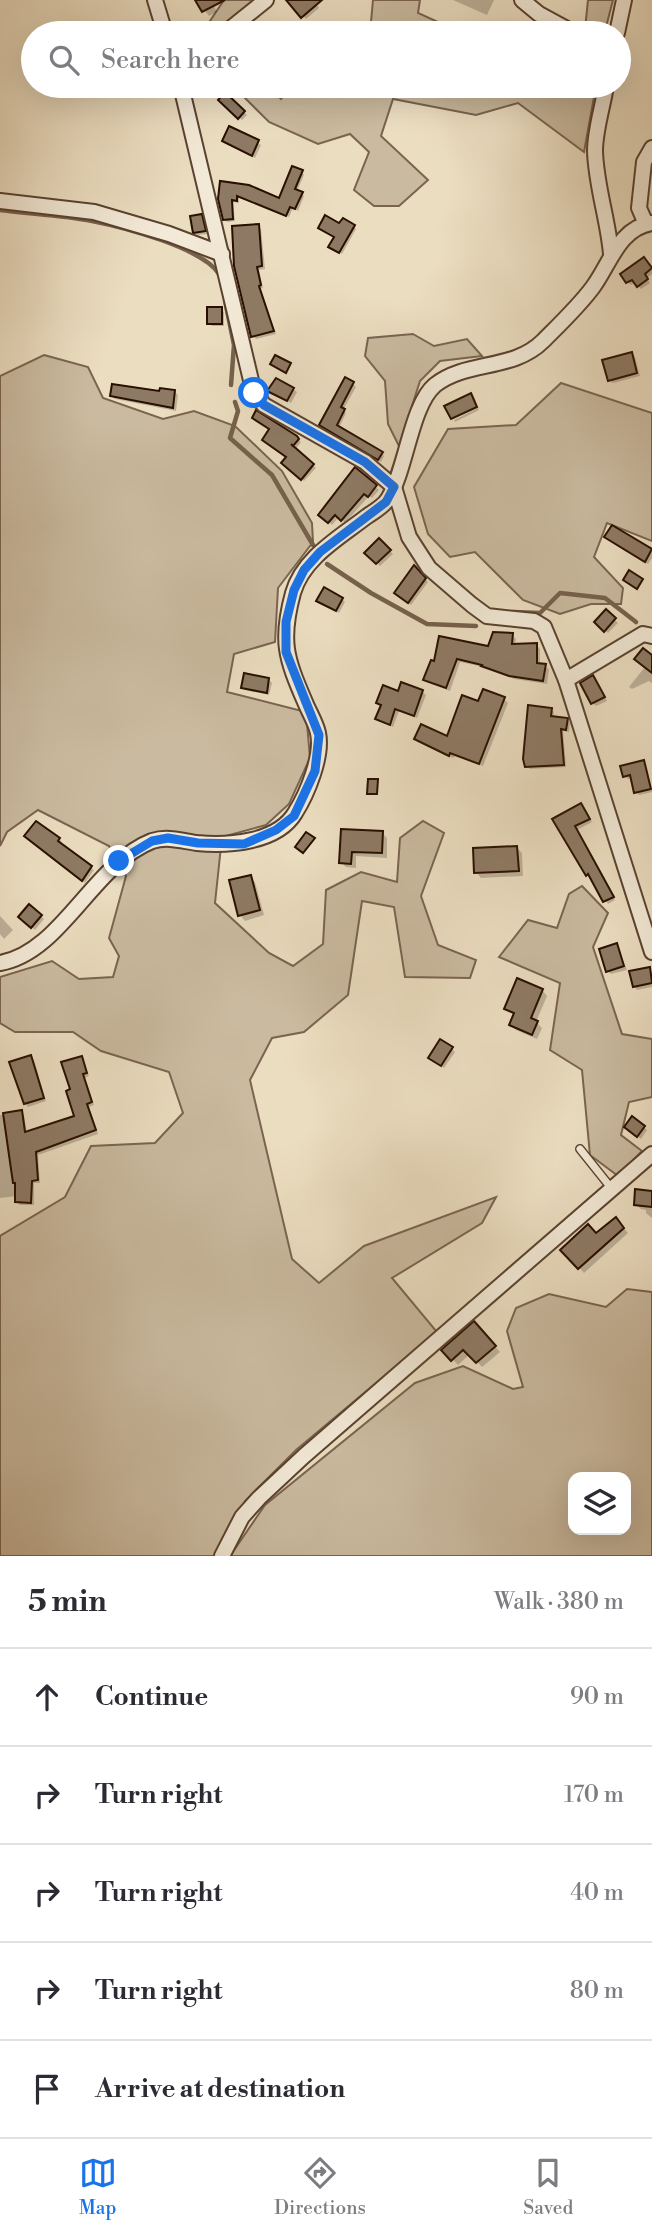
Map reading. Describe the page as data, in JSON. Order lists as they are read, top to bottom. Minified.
{"page":{"search":"Search here","heading":["5 min","Walk · 380 m"],"list":[["Continue","90 m"],["Turn right","170 m"],["Turn right","40 m"],["Turn right","80 m"],"Arrive at destination"],"nav":["Map","Directions","Saved"]}}
